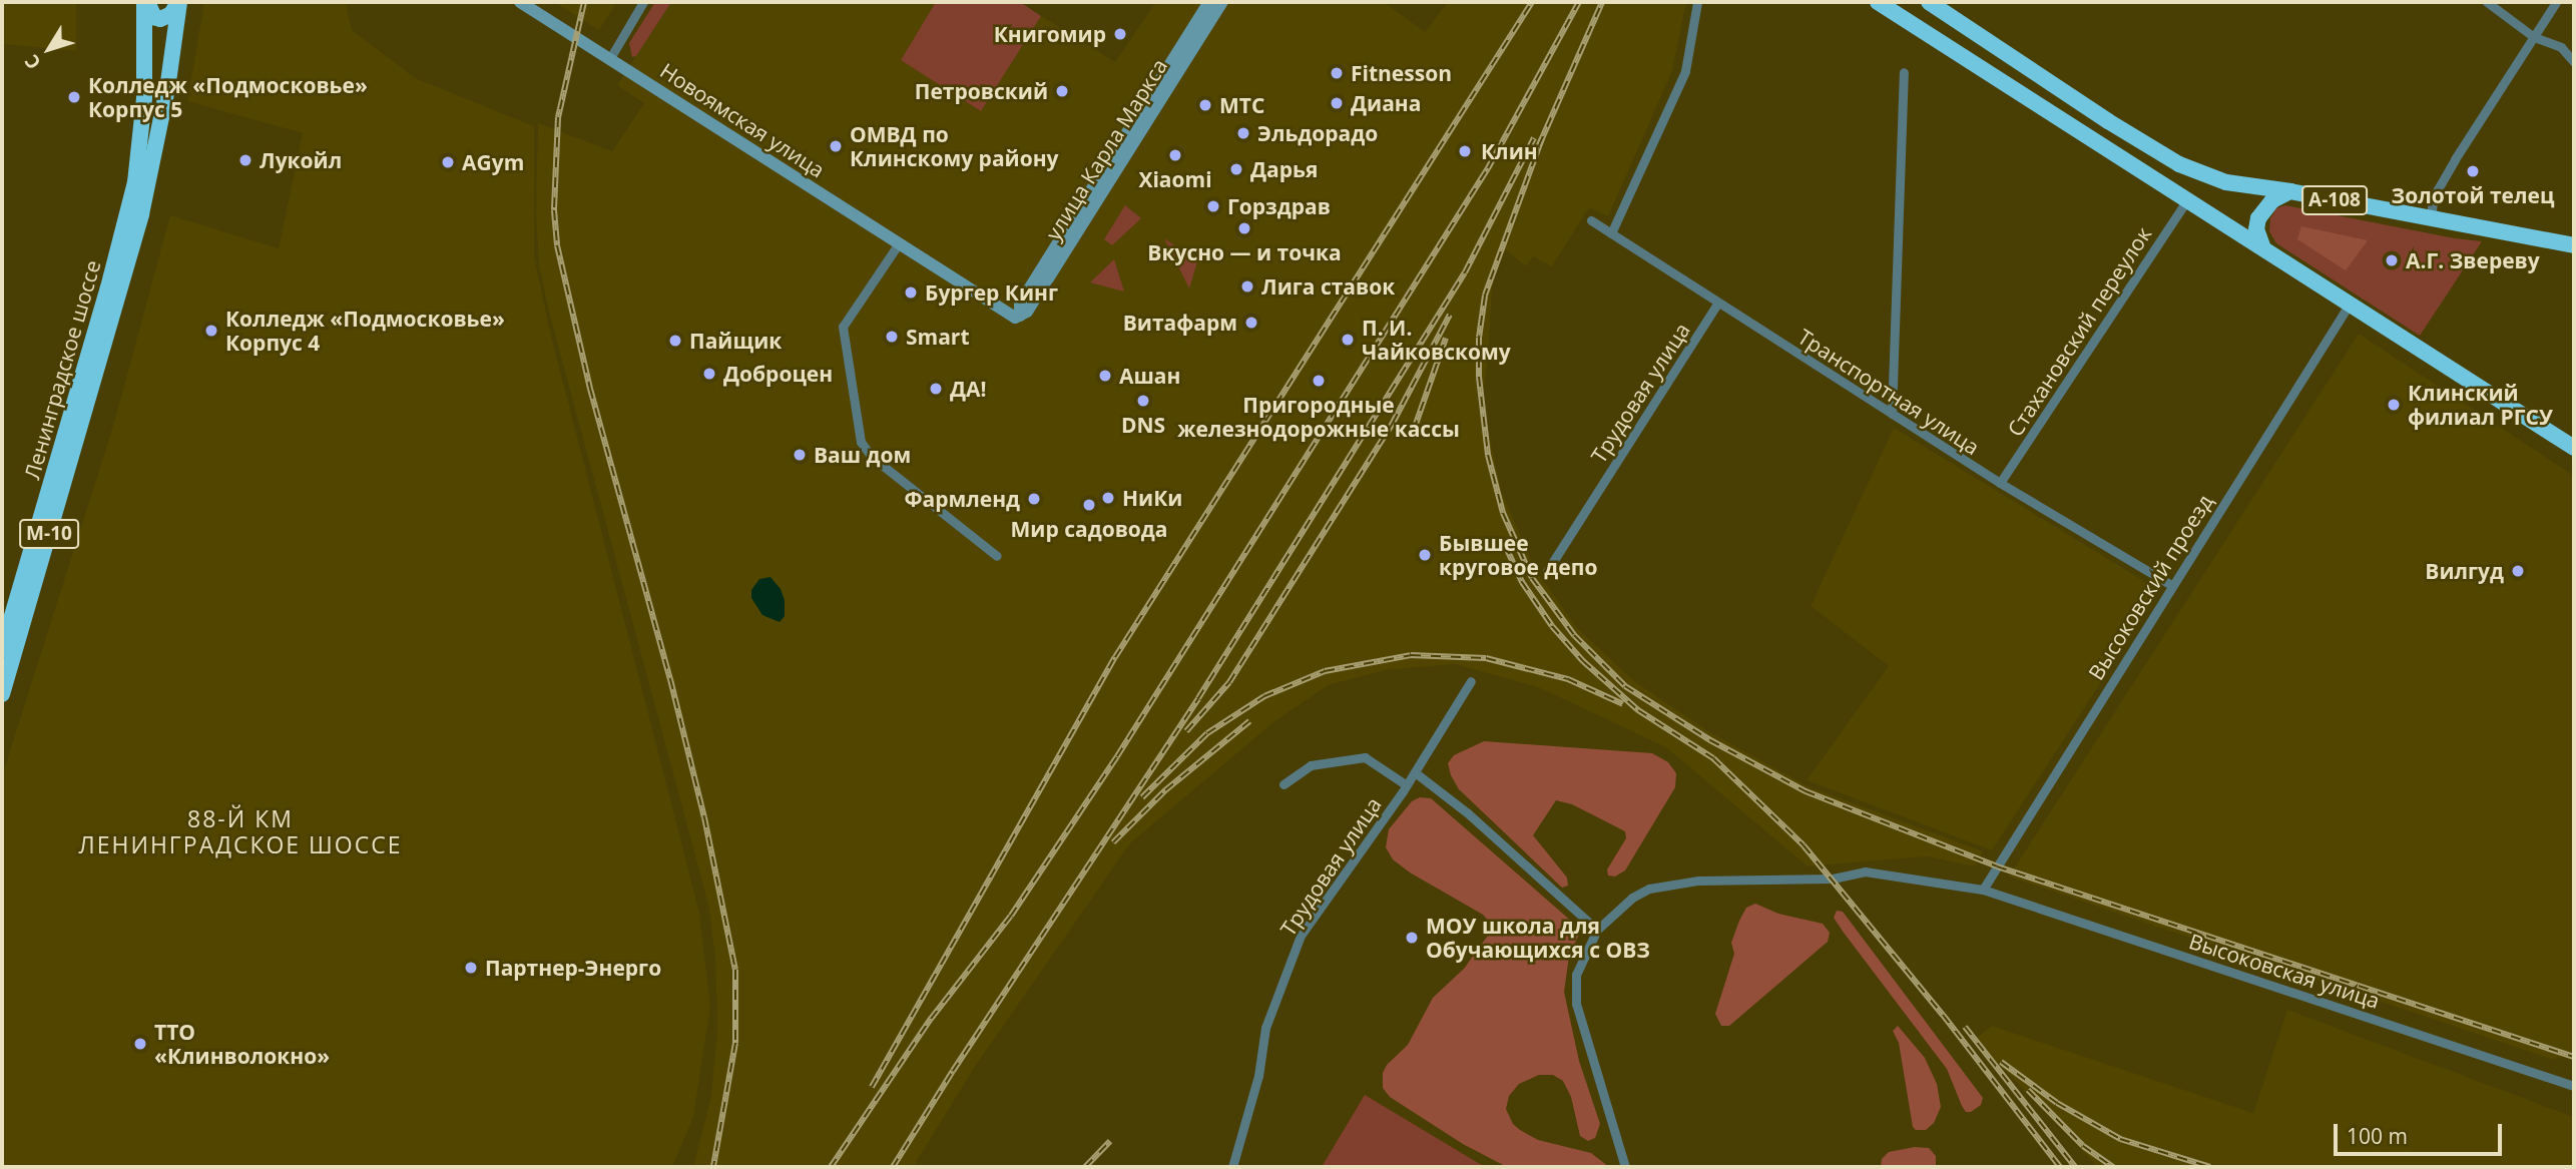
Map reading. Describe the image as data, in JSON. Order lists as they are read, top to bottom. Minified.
{"streets":{"highway":["А-108","Ленинградское шоссе","М-10"],"street":["Новоямская улица","улица Карла Маркса","Стахановский переулок","Транспортная улица","Трудовая улица","Высоковский проезд","Высоковская улица"]},"crossings":[["Новоямская улица","улица Карла Маркса"],["Стахановский переулок","Транспортная улица"],["Транспортная улица","Трудовая улица"],["Транспортная улица","Высоковский проезд"],["Высоковский проезд","Высоковская улица"]],"districts":["88-Й КМ ЛЕНИНГРАДСКОЕ ШОССЕ"],"places":["Книгомир","Fitnesson","Петровский","Колледж «Подмосковье» Корпус 5","Диана","МТС","Эльдорадо","ОМВД по Клинскому району","Клин","Xiaomi","Лукойл","AGym","Дарья","Золотой телец","Горздрав","Вкусно — и точка","А.Г. Звереву","Лига ставок","Бургер Кинг","Витафарм","Колледж «Подмосковье» Корпус 4","Smart","П. И. Чайковскому","Пайщик","Доброцен","Ашан","Пригородные железнодорожные кассы","ДА!","DNS","Клинский филиал РГСУ","Ваш дом","НиКи","Фармленд","Мир садовода","Бывшее круговое депо","Вилгуд","МОУ школа для Обучающихся с ОВЗ","Партнер-Энерго","ТТО «Клинволокно»"],"scale_bar":"100 m","north":"bottom left"}
